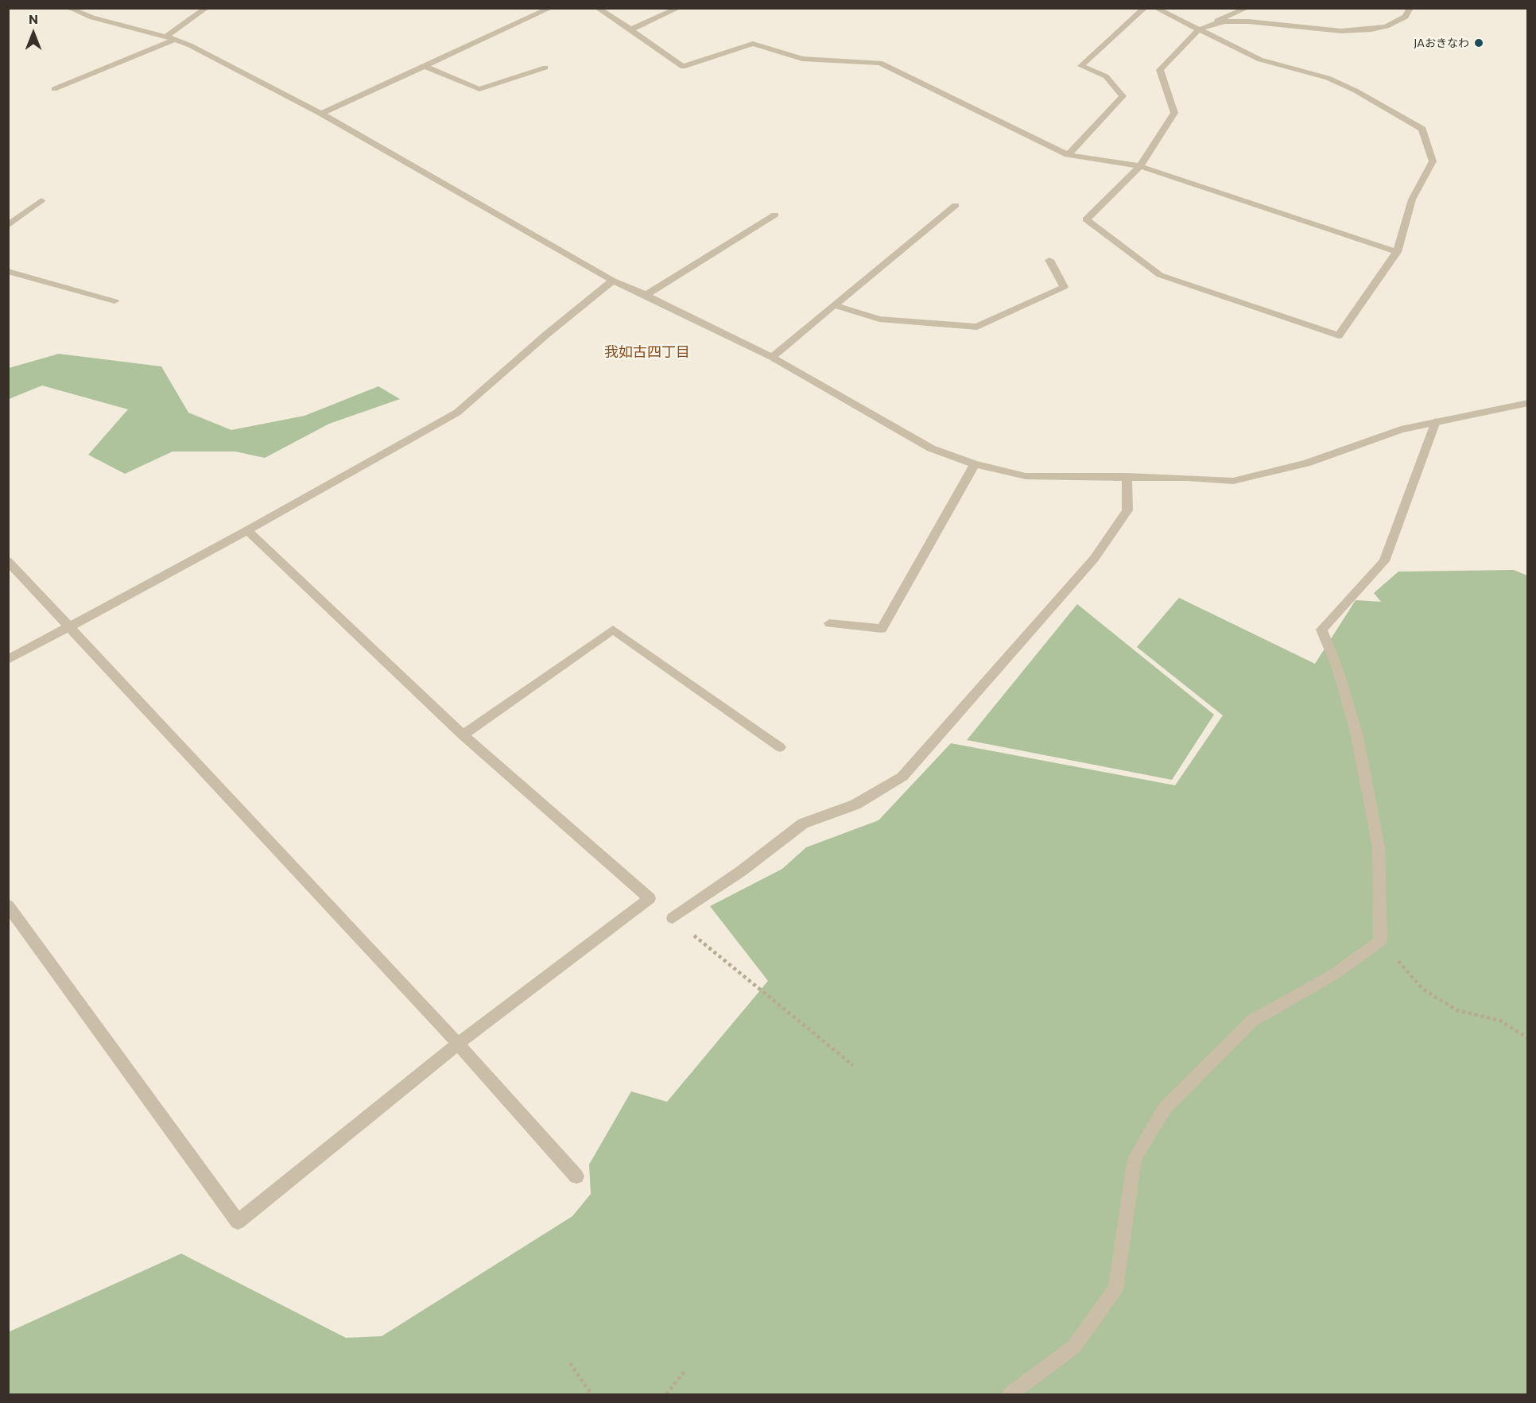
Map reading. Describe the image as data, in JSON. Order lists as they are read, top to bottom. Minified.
{"districts":["我如古四丁目"],"places":["JAおきなわ"],"north":"top"}
